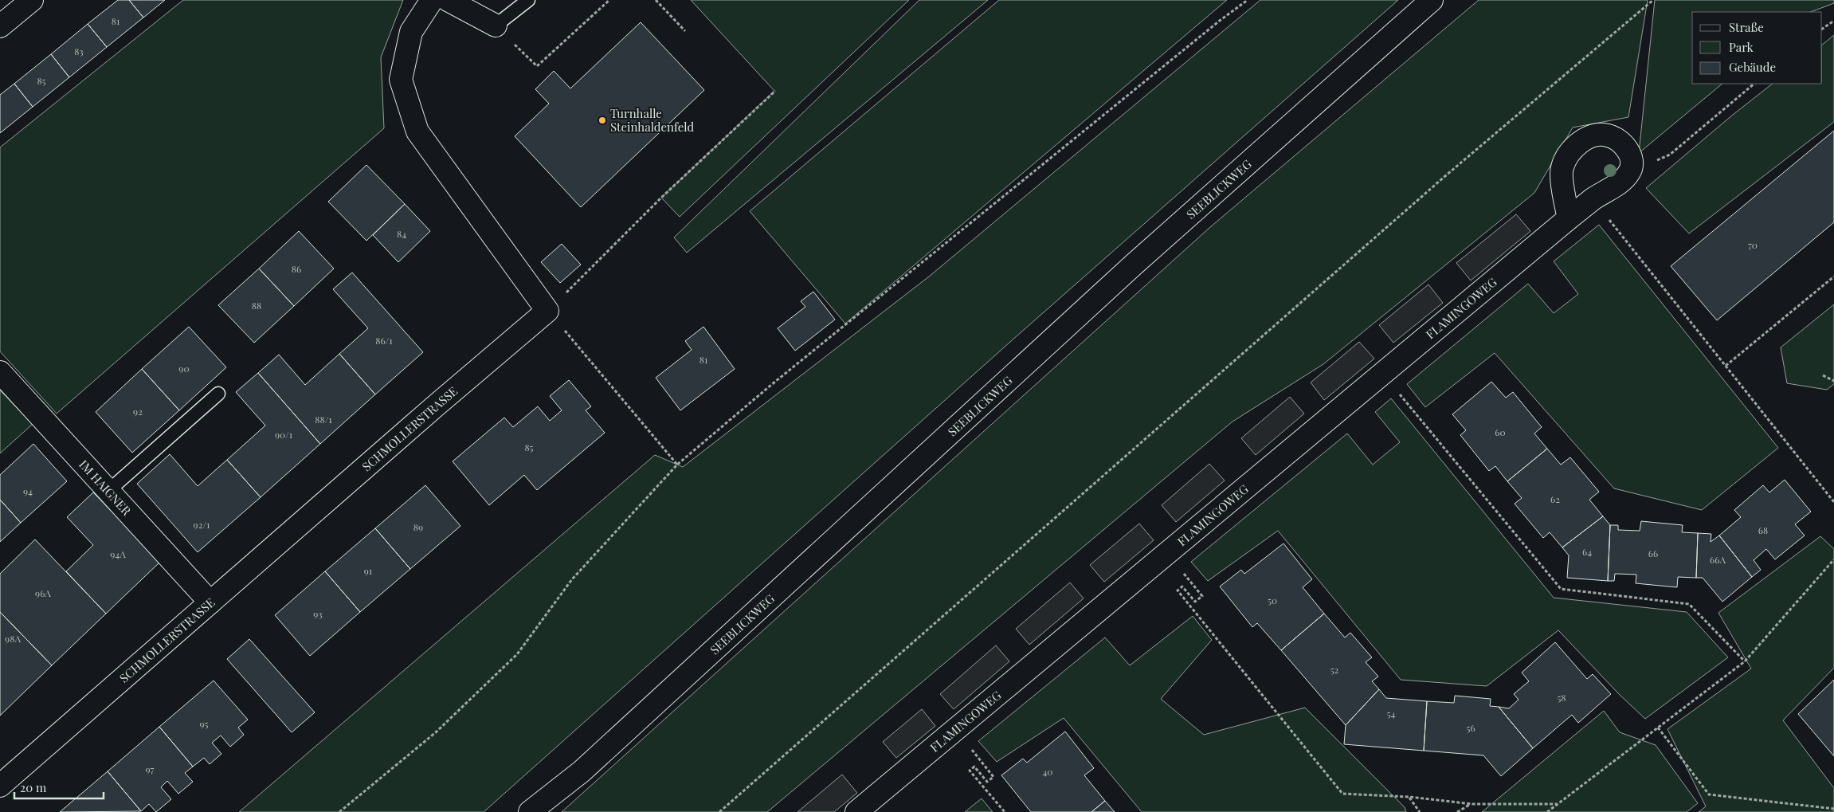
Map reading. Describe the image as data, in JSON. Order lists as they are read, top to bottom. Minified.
{"streets":{"street":["SEEBLICKWEG","FLAMINGOWEG","SCHMOLLERSTRASSE","IM HAIGNER"]},"crossings":[["SCHMOLLERSTRASSE","IM HAIGNER"]],"places":["Turnhalle Steinhaldenfeld"],"house_numbers":["81","83","85","84","70","86","88","86/1","81","90","92","88/1","60","90/1","85","94","62","92/1","89","68","64","66","94A","66A","91","96A","50","93","98A","52","58","54","95","56","97","40"],"legend":["Straße","Park","Gebäude"],"scale_bar":"20 m"}
